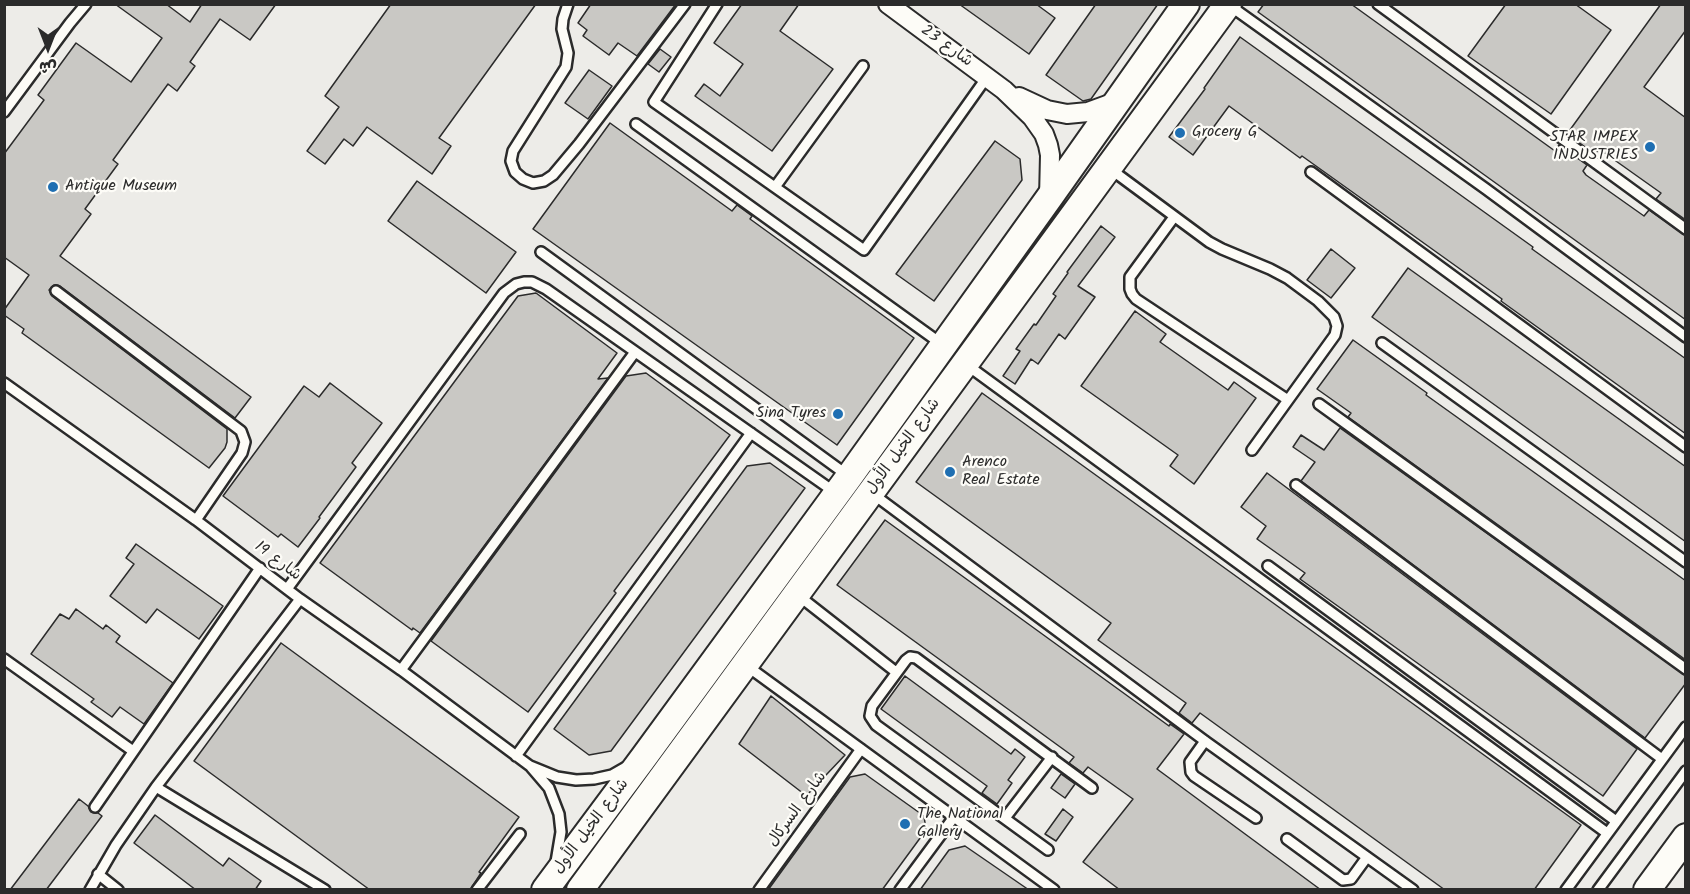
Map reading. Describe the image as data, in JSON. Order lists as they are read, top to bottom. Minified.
{"streets":{"main road":["شارع الخيل الأول"],"street":["شارع 23"],"lane":["شارع 19","شارع السركال"]},"crossings":[["شارع 23","شارع الخيل الأول"],["شارع الخيل الأول","شارع 19"]],"places":["Grocery G","STAR IMPEX INDUSTRIES","Antique Museum","Sina Tyres","Arenco Real Estate","The National Gallery"],"north":"bottom"}
